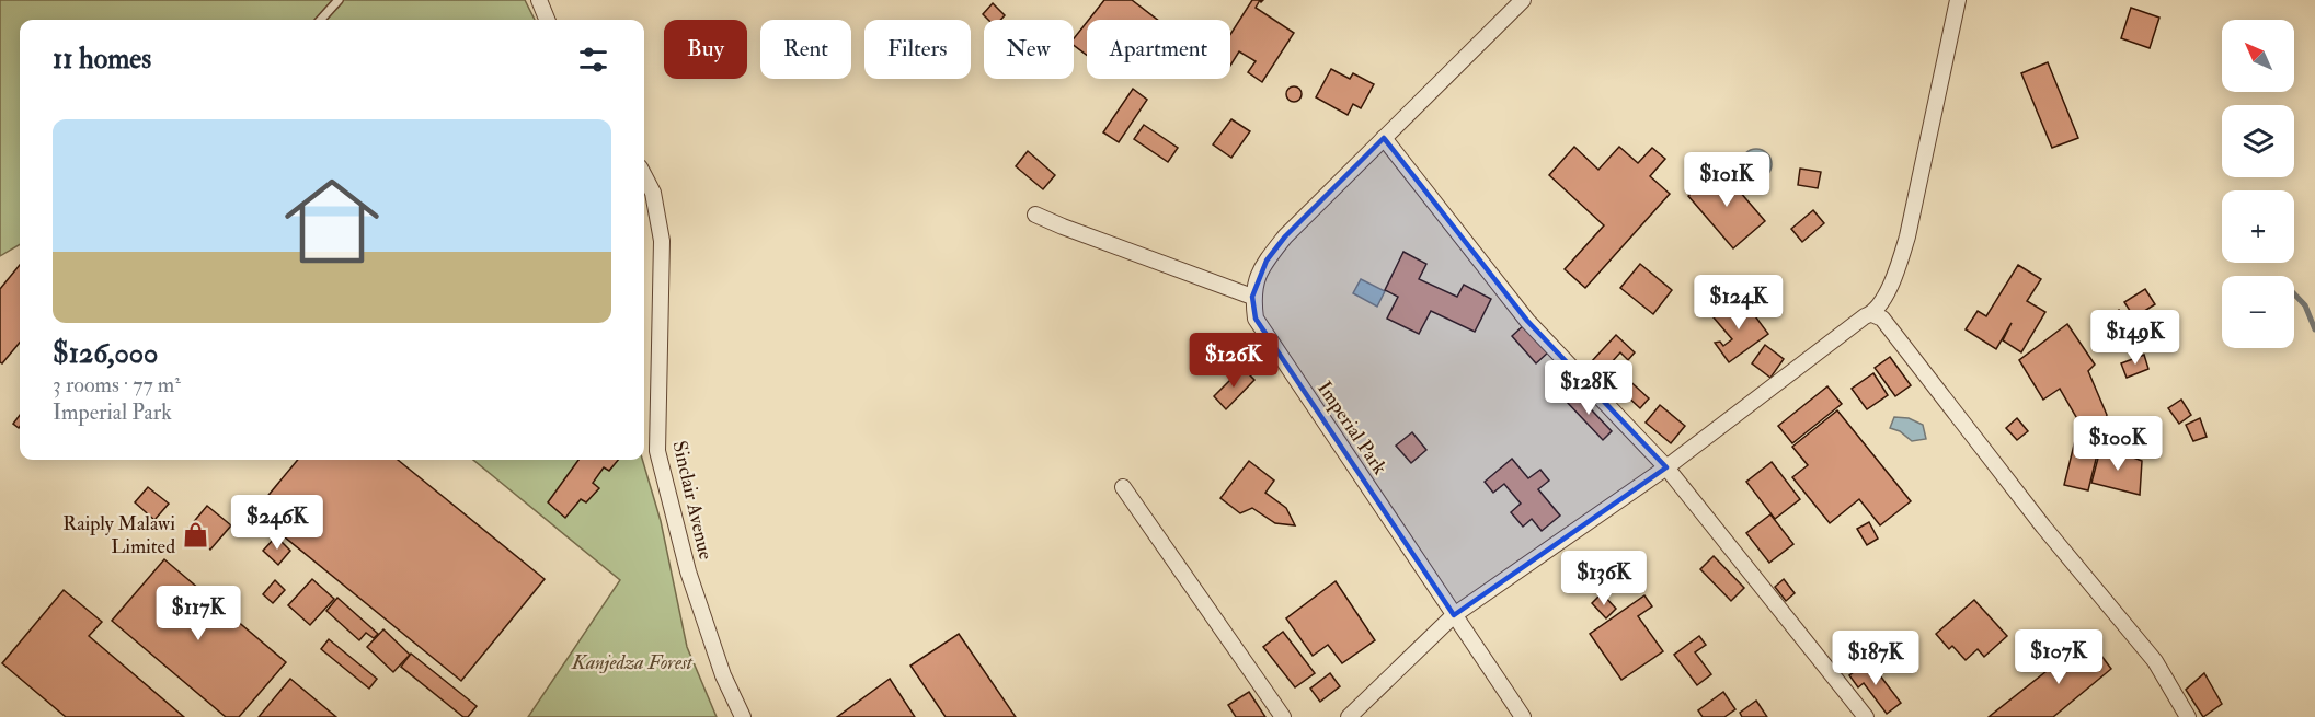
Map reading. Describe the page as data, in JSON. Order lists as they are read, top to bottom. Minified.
{"streets":{"street":["Imperial Park","Sinclair Avenue"]},"parks":["Kanjedza Forest"],"places":{"shop":["Raiply Malawi Limited"]},"north":"top left","page":{"map_buttons":["+","−"],"chip":["Buy","Rent","Filters","New","Apartment"],"heading":"11 homes","list":[{"name":"$126,000","note":"3 rooms · 77 m² · Imperial Park"}],"price":["$101K","$124K","$149K","$126K","$128K","$100K","$246K","$136K","$117K","$107K","$187K"]}}
